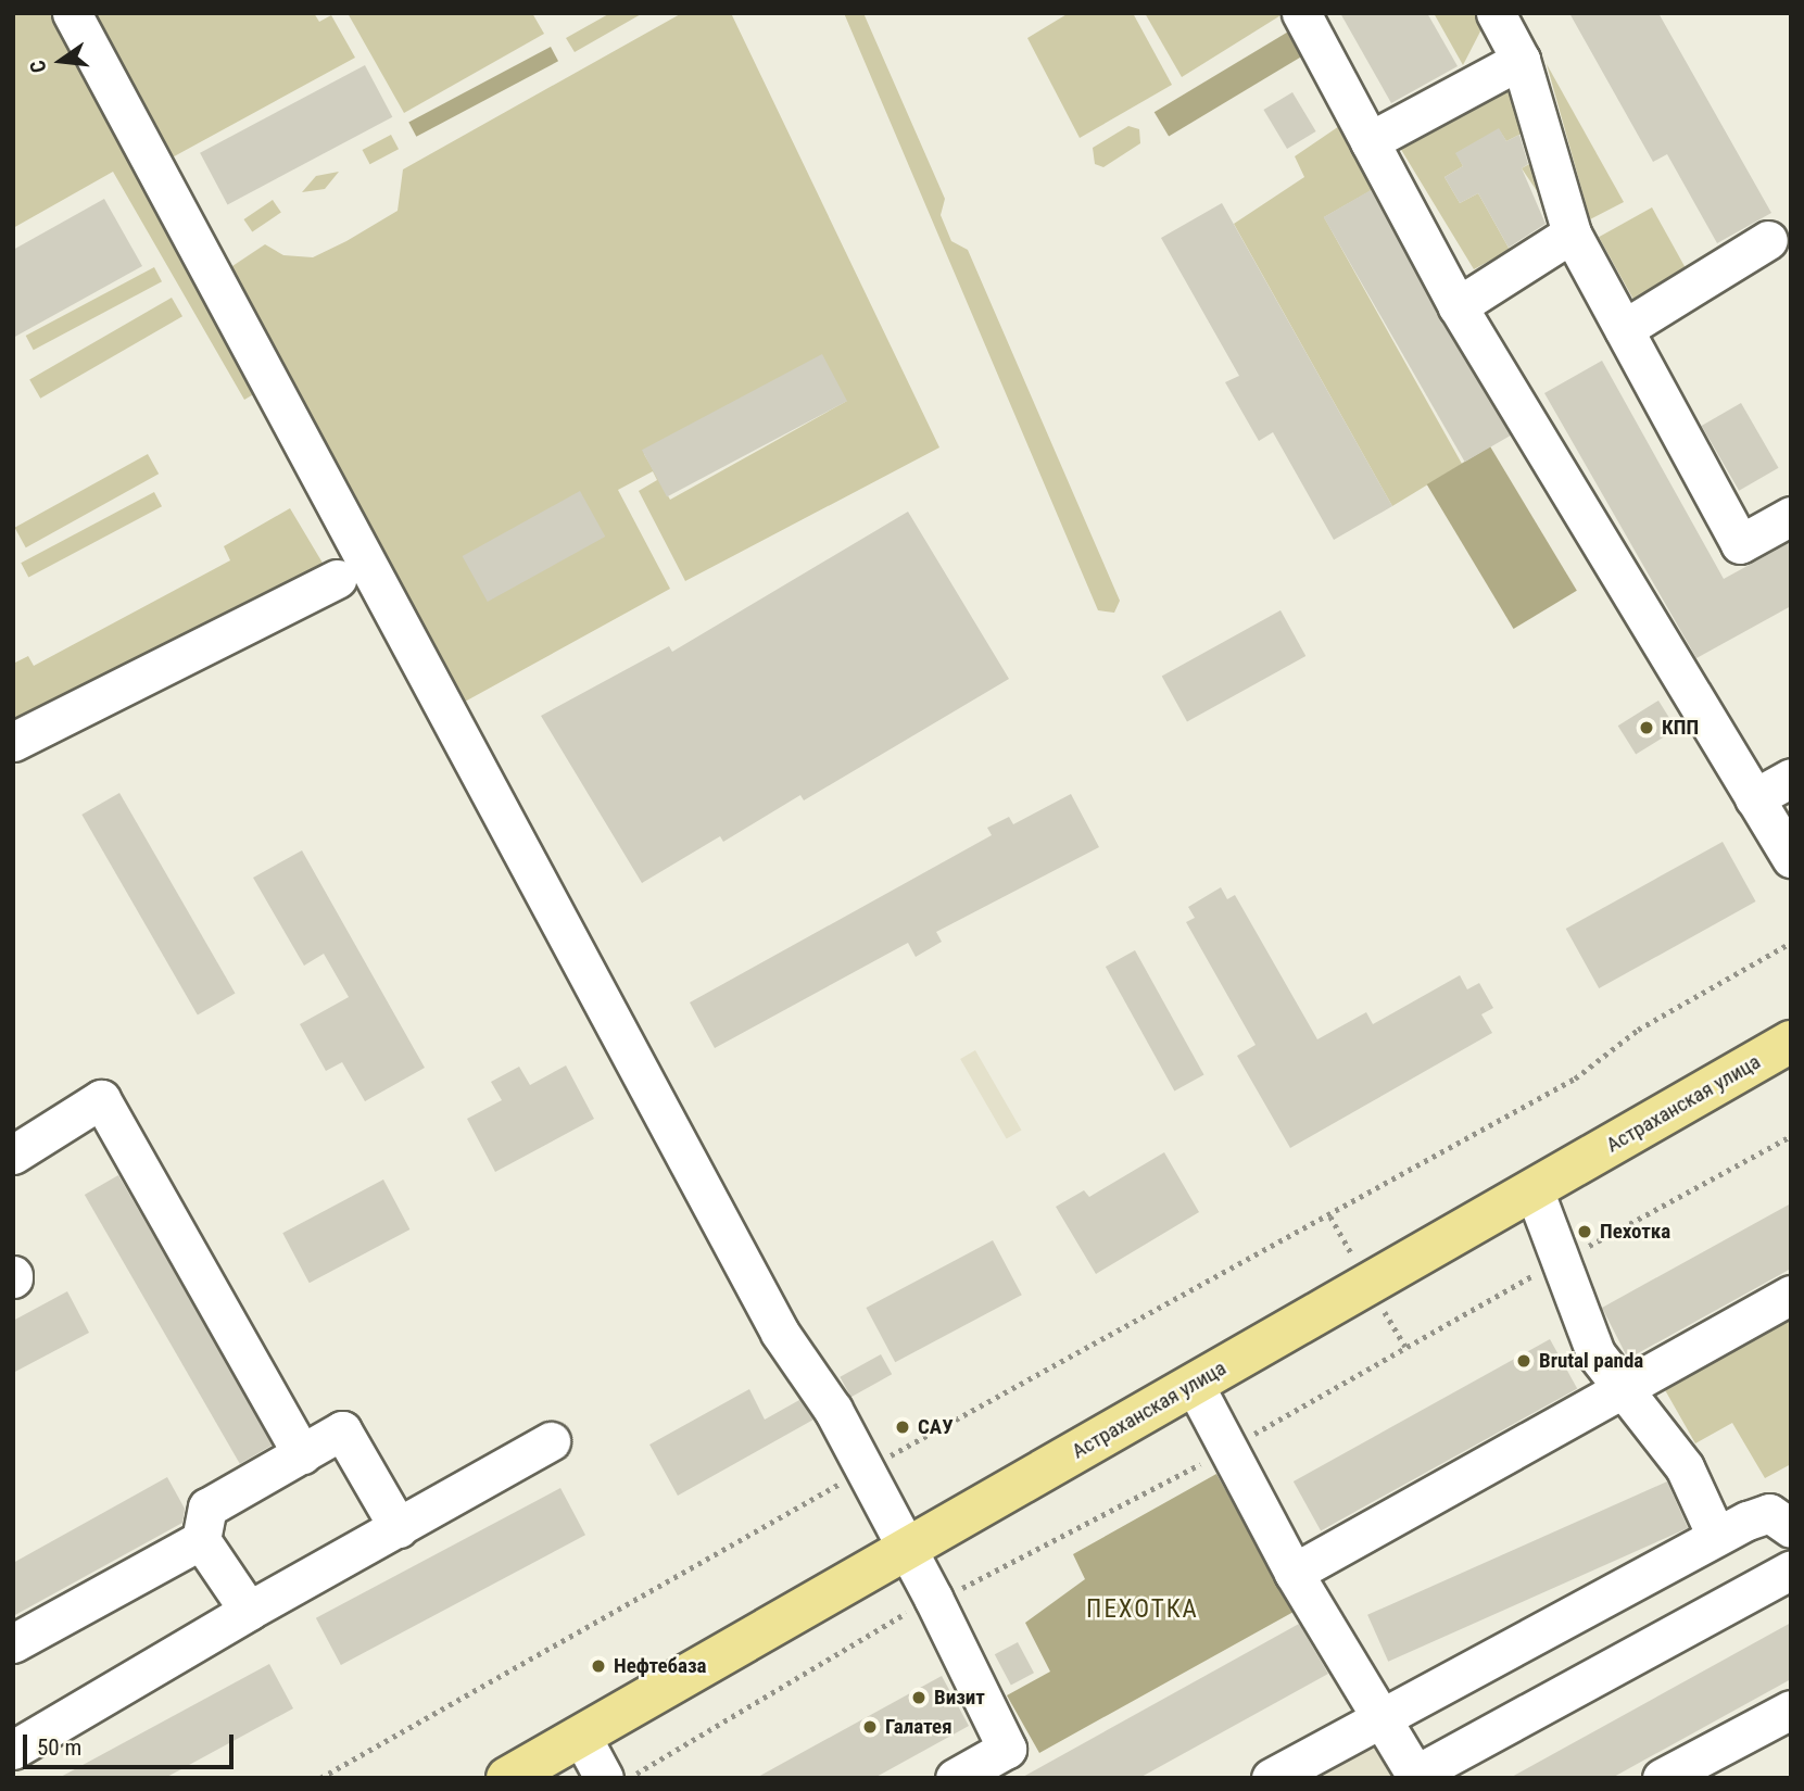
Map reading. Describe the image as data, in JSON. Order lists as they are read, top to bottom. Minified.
{"streets":{"main road":["Астраханская улица"]},"districts":["ПЕХОТКА"],"places":["КПП","Пехотка","Brutal panda","САУ","Нефтебаза","Визит","Галатея"],"scale_bar":"50 m","north":"left"}
